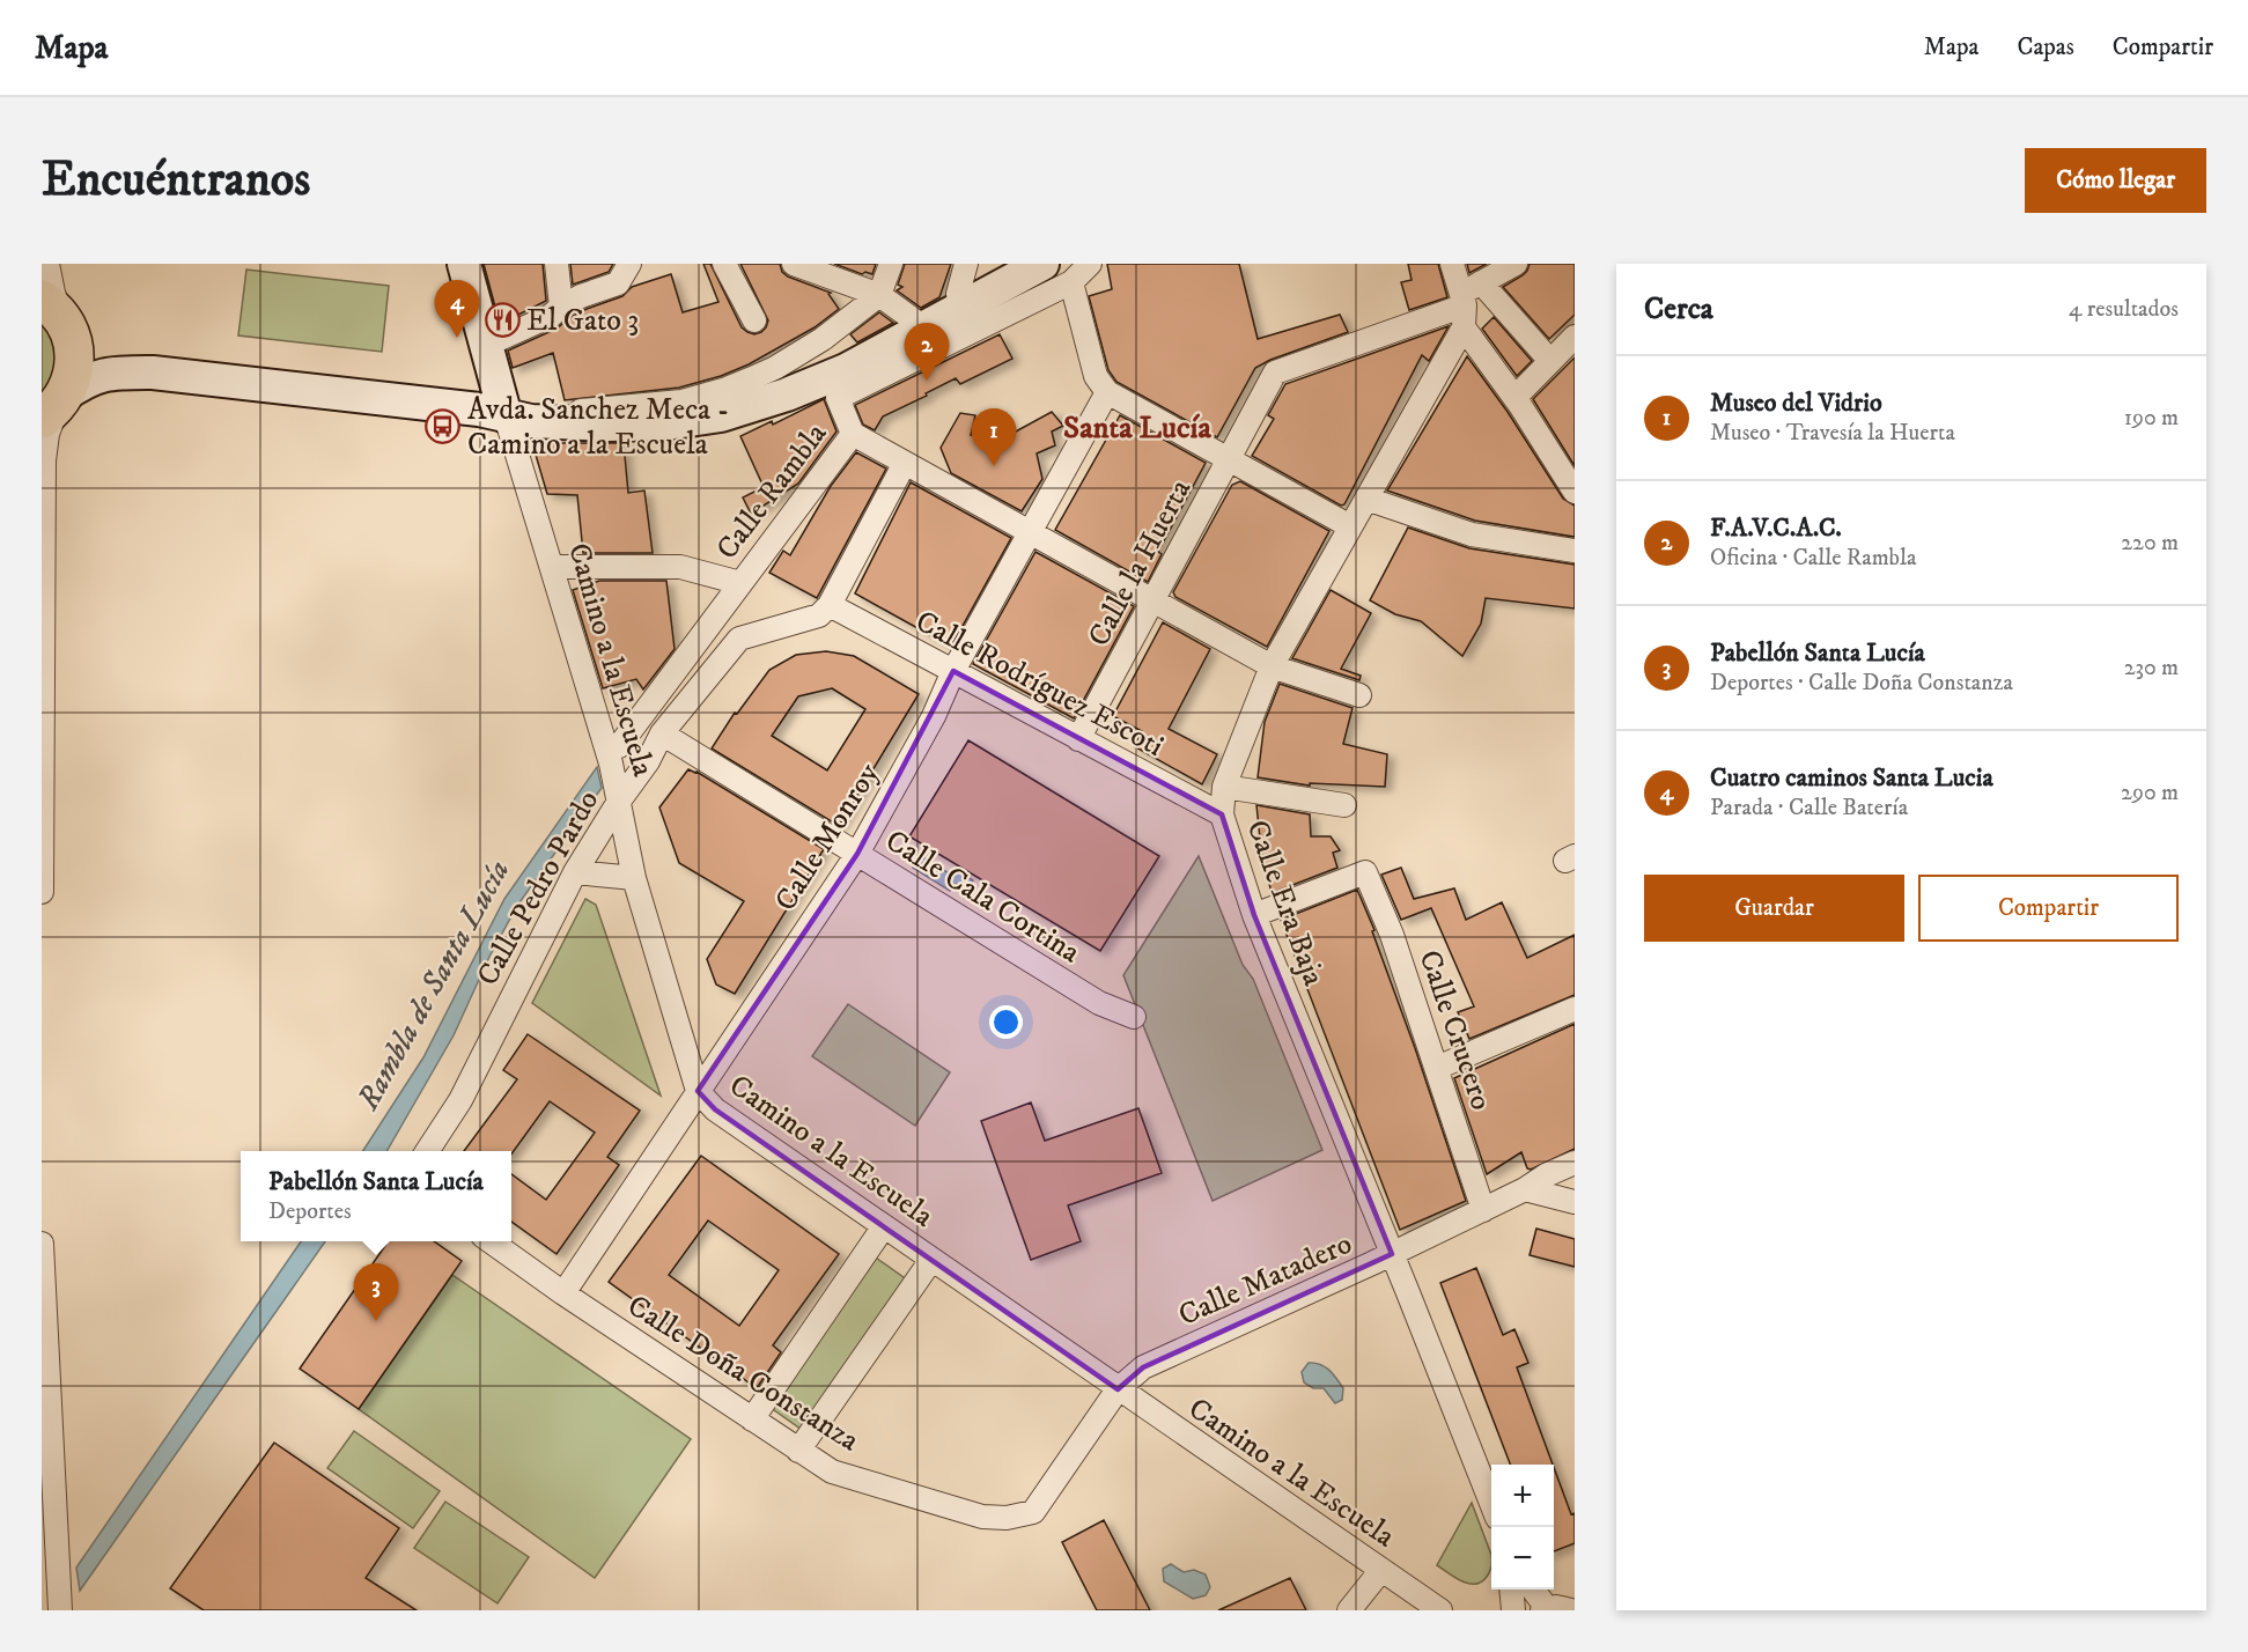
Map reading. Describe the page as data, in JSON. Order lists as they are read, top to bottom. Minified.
{"streets":{"street":["Calle Rambla","Calle la Huerta","Camino a la Escuela","Calle Rodríguez Escoti","Calle Monroy","Calle Pedro Pardo","Calle Cala Cortina","Calle Era Baja","Calle Crucero","Calle Matadero","Calle Doña Constanza"]},"crossings":[["Calle la Huerta","Calle Rodríguez Escoti"],["Calle la Huerta","Calle Era Baja"],["Camino a la Escuela","Calle Monroy"],["Camino a la Escuela","Calle Pedro Pardo"],["Camino a la Escuela","Calle Matadero"],["Calle Rodríguez Escoti","Calle Monroy"],["Calle Rodríguez Escoti","Calle Pedro Pardo"],["Calle Rodríguez Escoti","Calle Era Baja"],["Calle Monroy","Calle Cala Cortina"],["Calle Monroy","Calle Doña Constanza"],["Calle Pedro Pardo","Calle Cala Cortina"],["Calle Era Baja","Calle Crucero"],["Calle Era Baja","Calle Matadero"],["Calle Crucero","Calle Matadero"],["Calle Matadero","Calle Doña Constanza"]],"districts":["Santa Lucía"],"water":["Rambla de Santa Lucía"],"places":{"restaurant":["El Gato 3"],"bus stop":["Avda. Sanchez Meca - Camino a la Escuela"]},"page":{"header":"Mapa","nav":["Mapa","Capas","Compartir"],"buttons":["Cómo llegar",["Guardar","Compartir"]],"title":"Encuéntranos","heading":["Cerca","4 resultados"],"pins":["4","2","1","3"],"list":[{"mark":"1","name":"Museo del Vidrio","note":"Museo · Travesía la Huerta","value":"190 m"},{"mark":"2","name":"F.A.V.C.A.C.","note":"Oficina · Calle Rambla","value":"220 m"},{"mark":"3","name":"Pabellón Santa Lucía","note":"Deportes · Calle Doña Constanza","value":"230 m"},{"mark":"4","name":"Cuatro caminos Santa Lucia","note":"Parada · Calle Batería","value":"290 m"}],"popup":["Pabellón Santa Lucía","Deportes"],"map_buttons":["+","−"]}}
